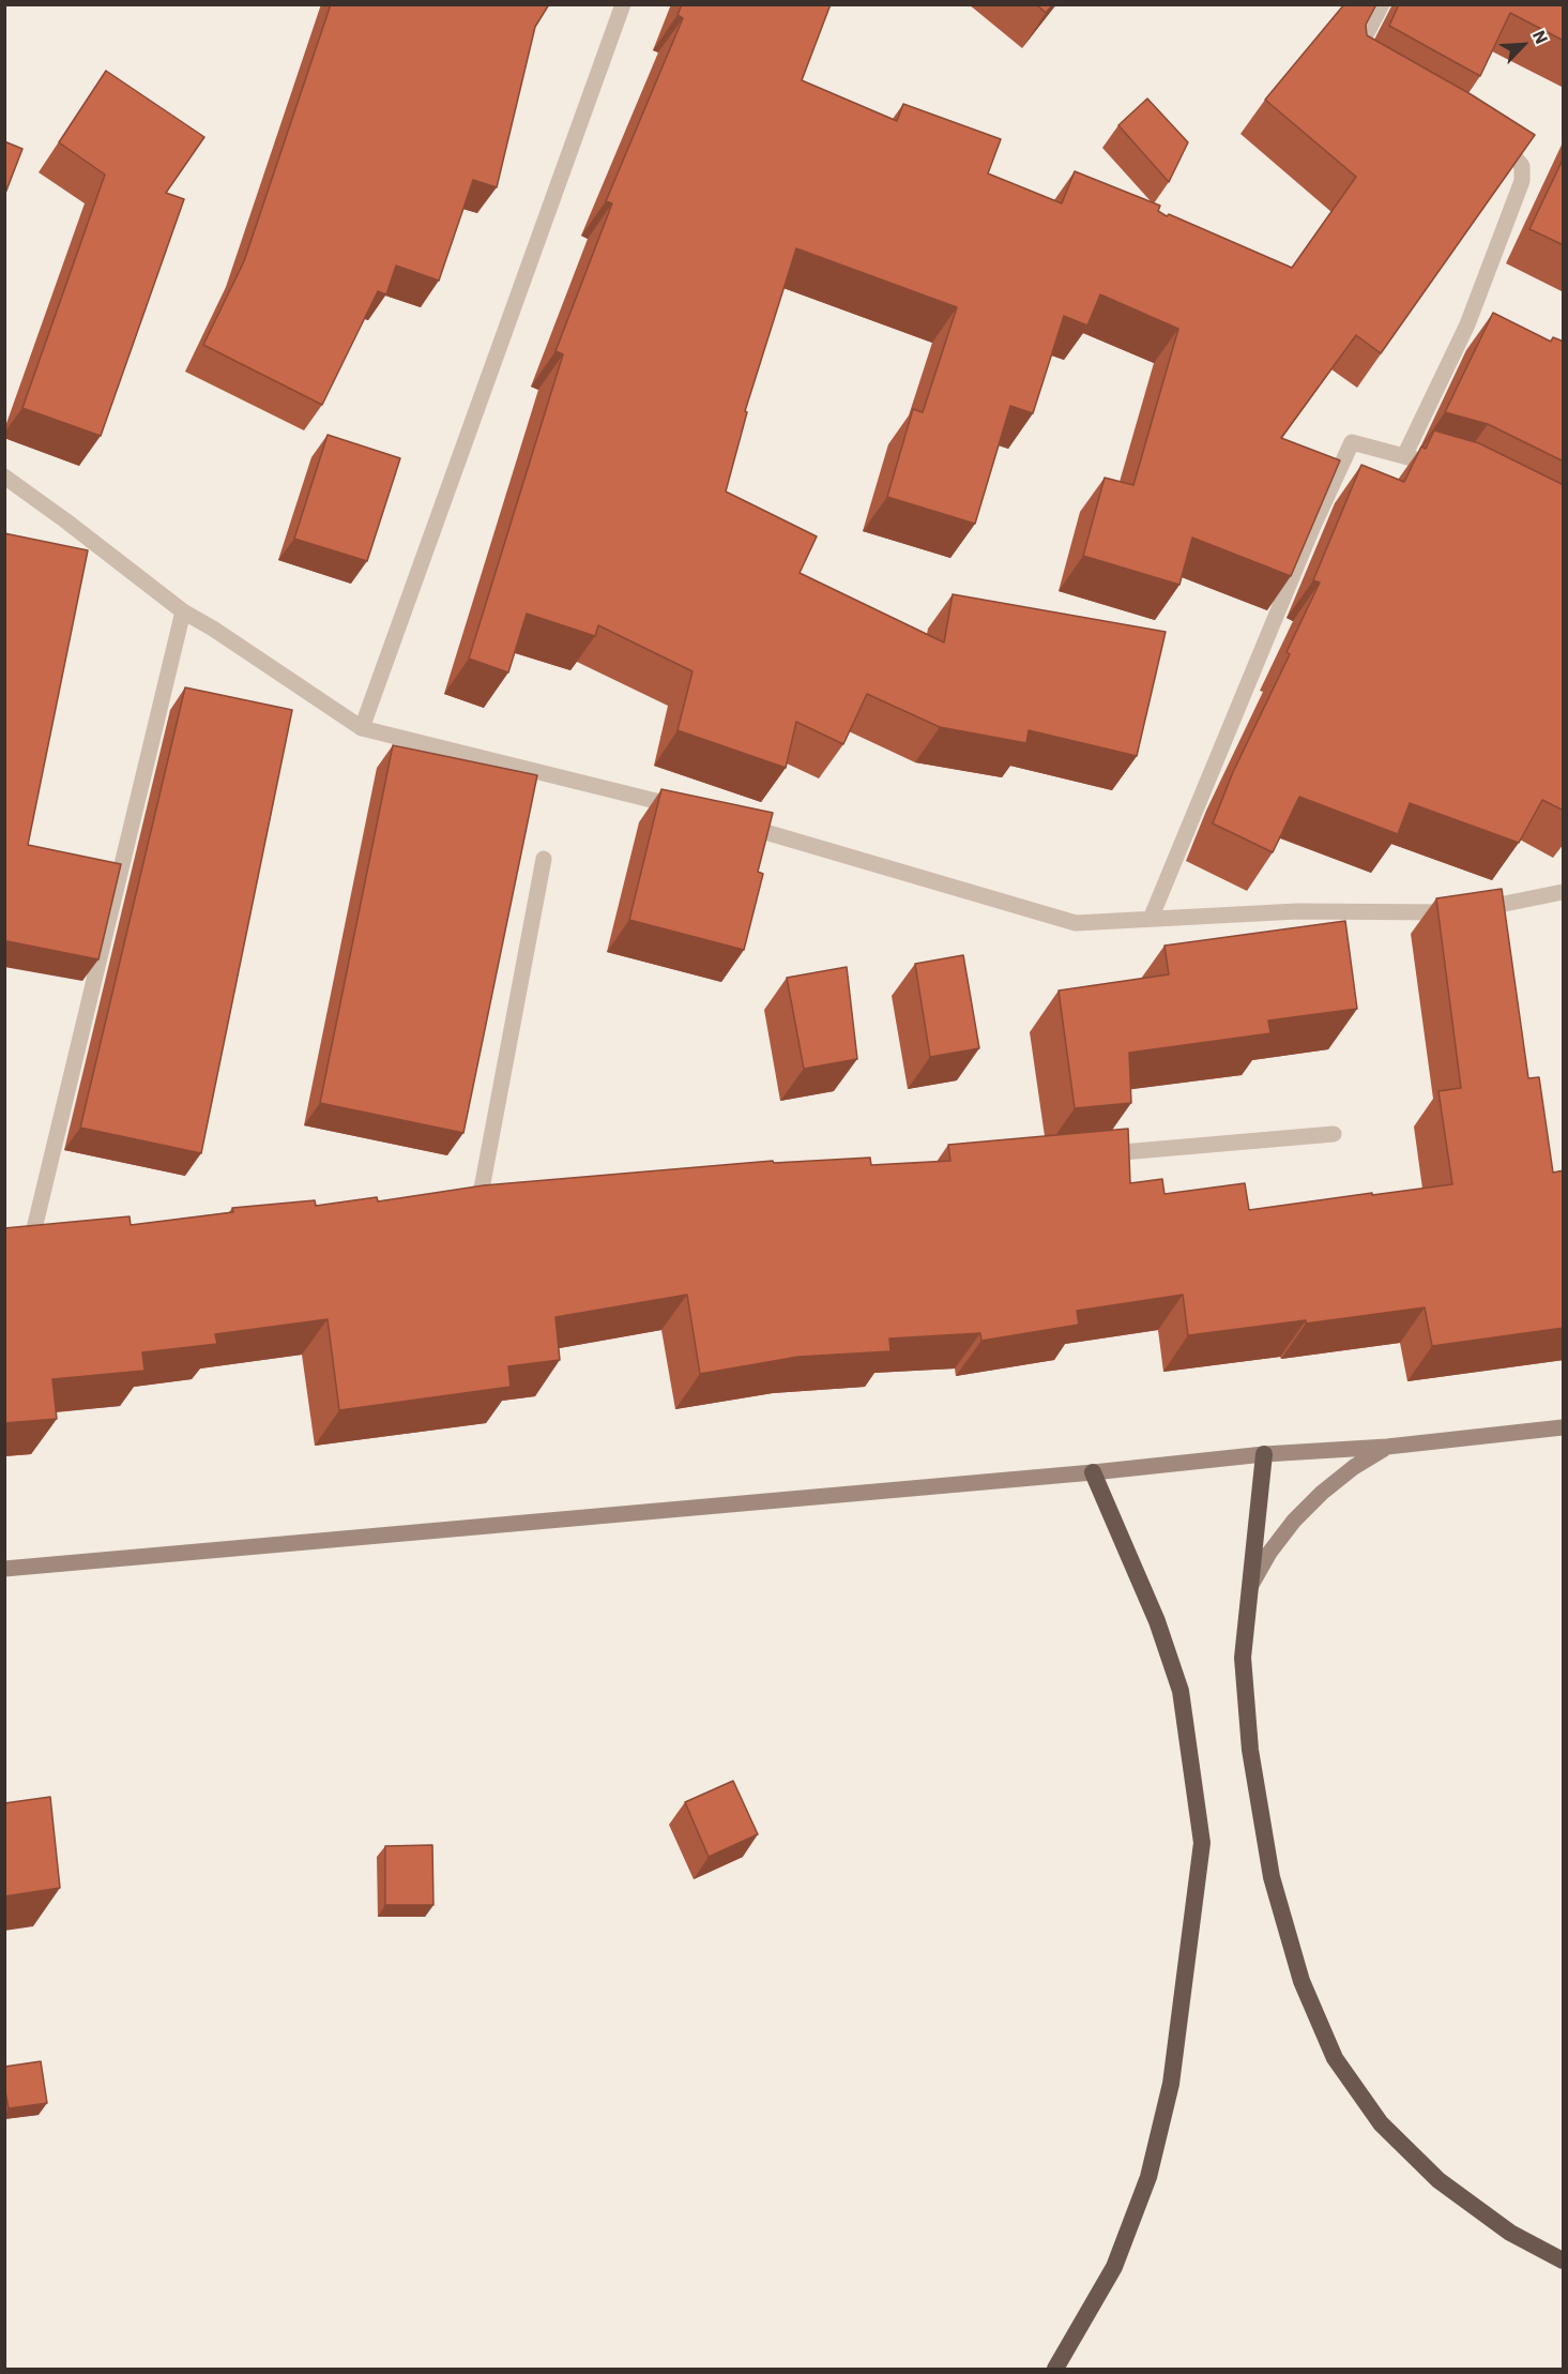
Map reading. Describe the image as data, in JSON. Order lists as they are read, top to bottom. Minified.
{"north":"top right"}
